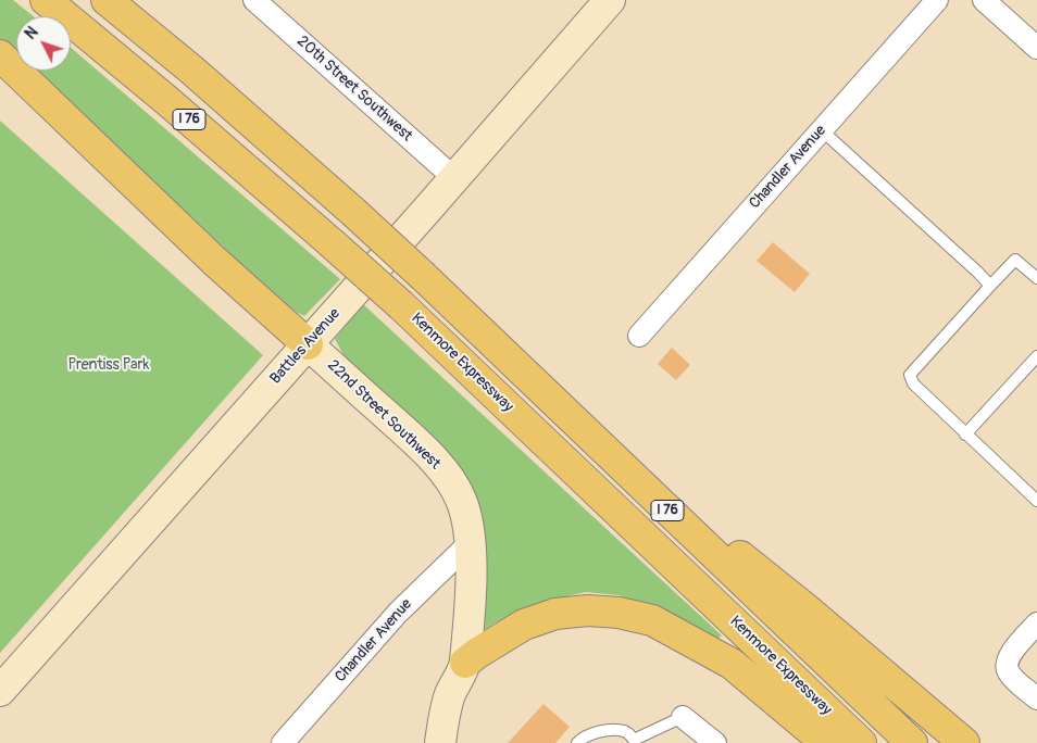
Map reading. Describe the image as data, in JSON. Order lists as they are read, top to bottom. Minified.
{"streets":{"highway":["I 76","Kenmore Expressway"],"street":["20th Street Southwest","Chandler Avenue","Battles Avenue","22nd Street Southwest"]},"crossings":[["20th Street Southwest","Battles Avenue"],["Chandler Avenue","22nd Street Southwest"],["Battles Avenue","22nd Street Southwest"]],"parks":["Prentiss Park"],"north":"top left"}
